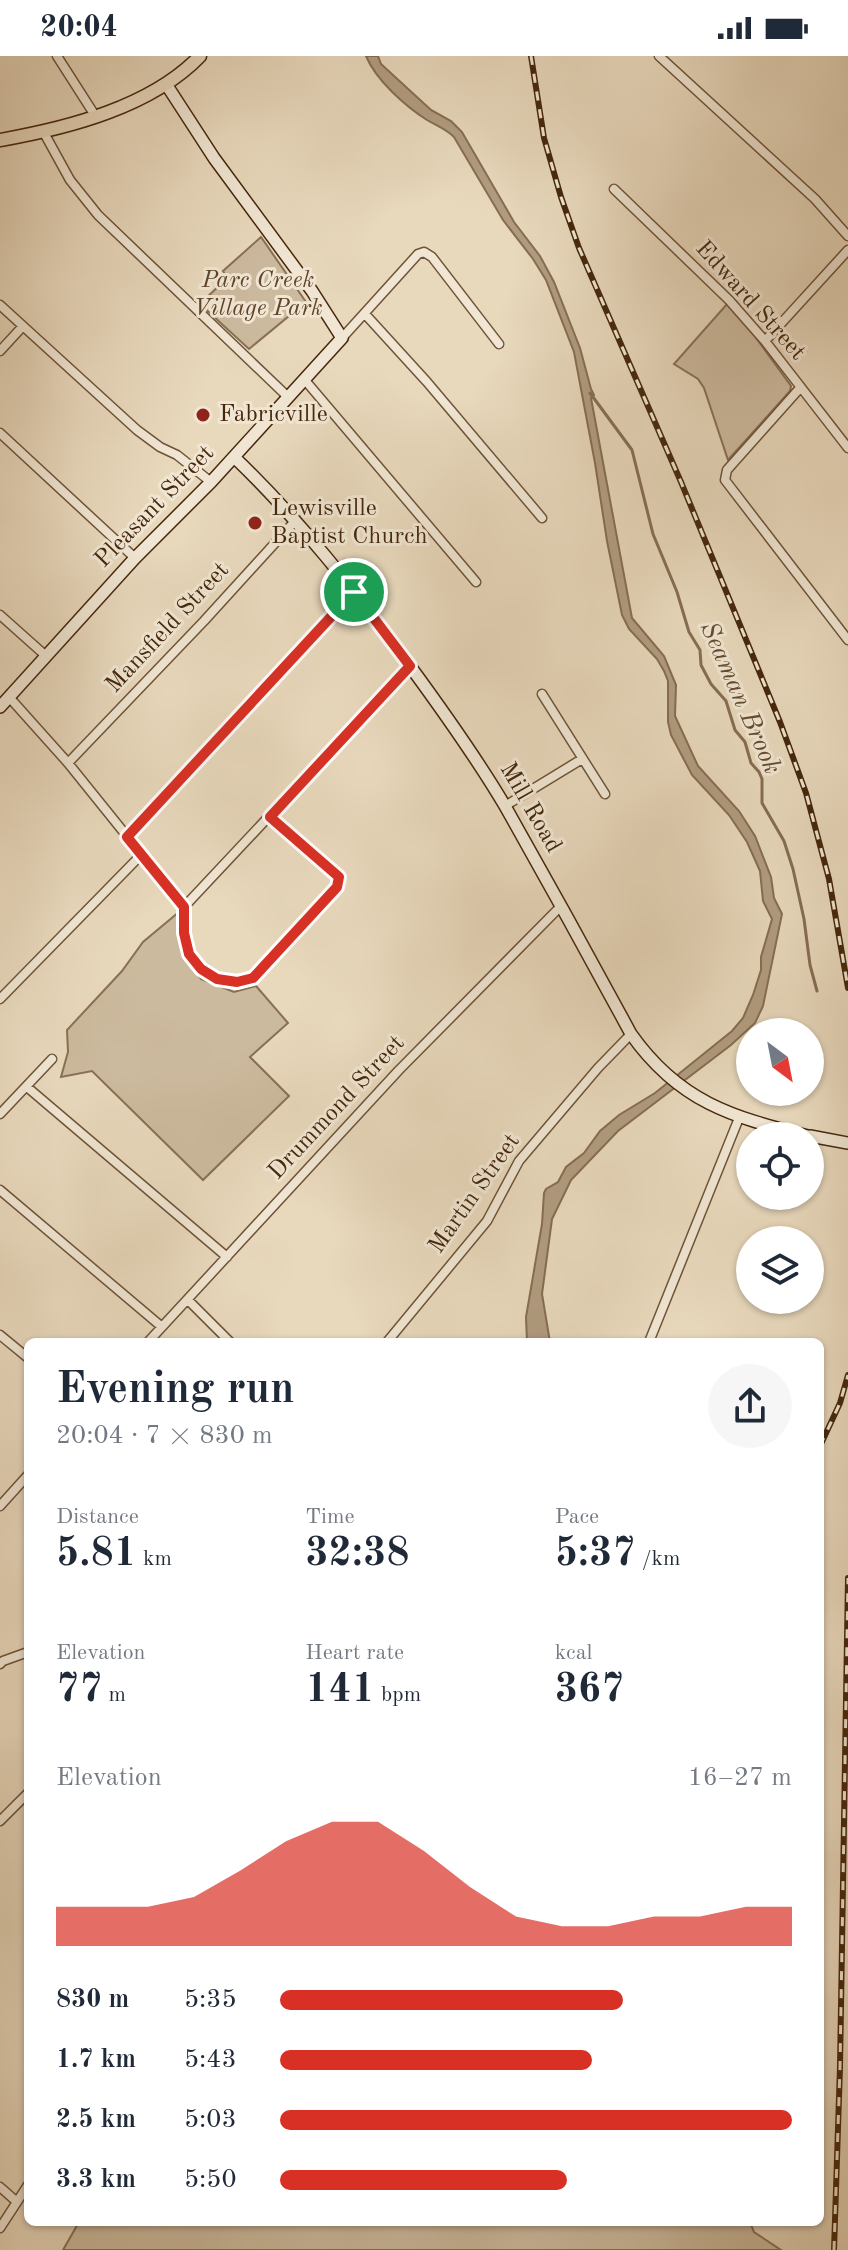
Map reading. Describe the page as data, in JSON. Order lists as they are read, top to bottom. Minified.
{"streets":{"street":["Edward Street","Pleasant Street","Mansfield Street","Mill Road","Drummond Street","Martin Street"]},"crossings":[["Pleasant Street","Mill Road"],["Mansfield Street","Mill Road"],["Mill Road","Drummond Street"],["Mill Road","Martin Street"]],"water":["Seaman Brook"],"parks":["Parc Creek Village Park"],"places":["Fabricville","Lewisville Baptist Church"],"north":"bottom right","page":{"status":"20:04","heading":["Evening run","20:04 · 7 × 830 m"],"stats":[["Distance","5.81 km"],["Time","32:38"],["Pace","5:37 /km"],["Elevation","77 m"],["Heart rate","141 bpm"],["kcal","367"]],"chart":["Elevation","16–27 m"],"list":[{"name":"830 m","note":"5:35"},{"name":"1.7 km","note":"5:43"},{"name":"2.5 km","note":"5:03"},{"name":"3.3 km","note":"5:50"}]}}
